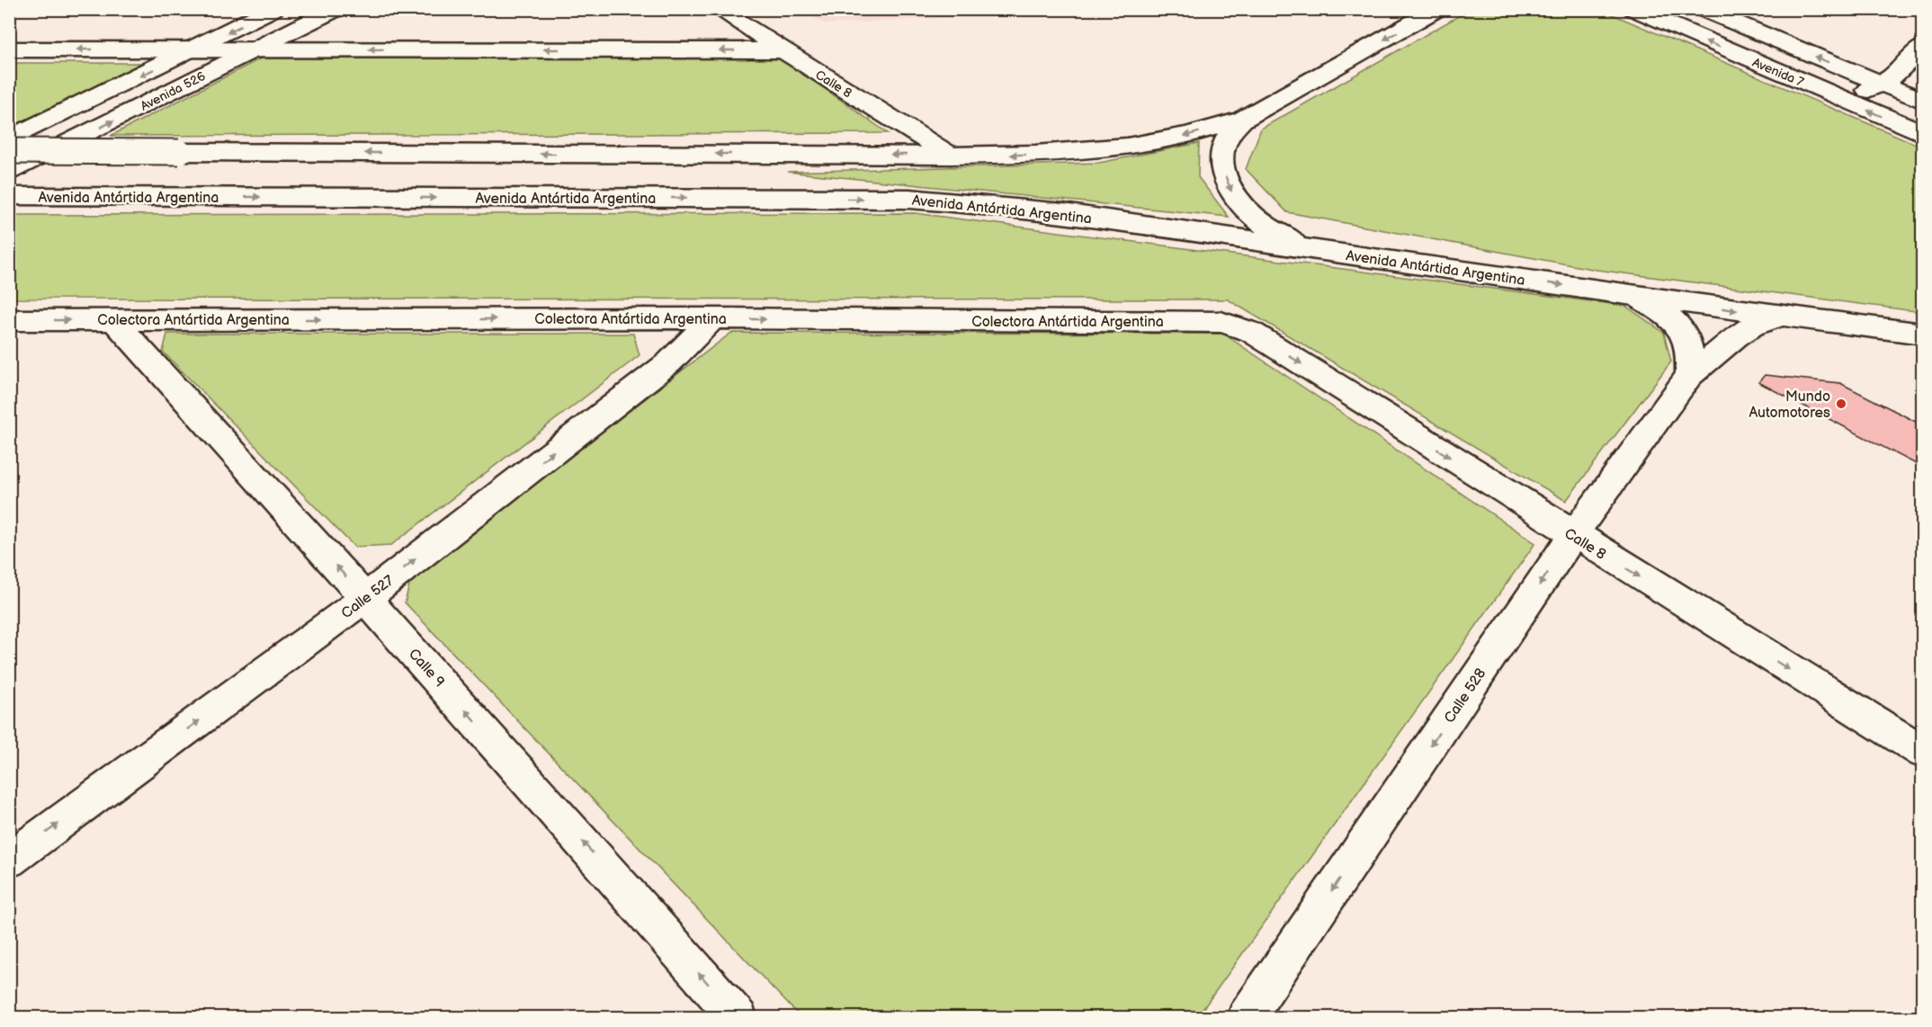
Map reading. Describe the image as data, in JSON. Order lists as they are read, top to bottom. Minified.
{"streets":{"street":["Avenida 7","Calle 8","Avenida 526","Avenida Antártida Argentina","Colectora Antártida Argentina","Calle 527","Calle 9","Calle 528"]},"crossings":[["Calle 8","Colectora Antártida Argentina"],["Calle 8","Calle 528"],["Avenida Antártida Argentina","Calle 528"],["Colectora Antártida Argentina","Calle 527"],["Colectora Antártida Argentina","Calle 9"],["Calle 527","Calle 9"]],"one_way":["Avenida 7","Calle 8","Calle 527","Calle 9","Calle 528"],"places":["Mundo Automotores"]}
